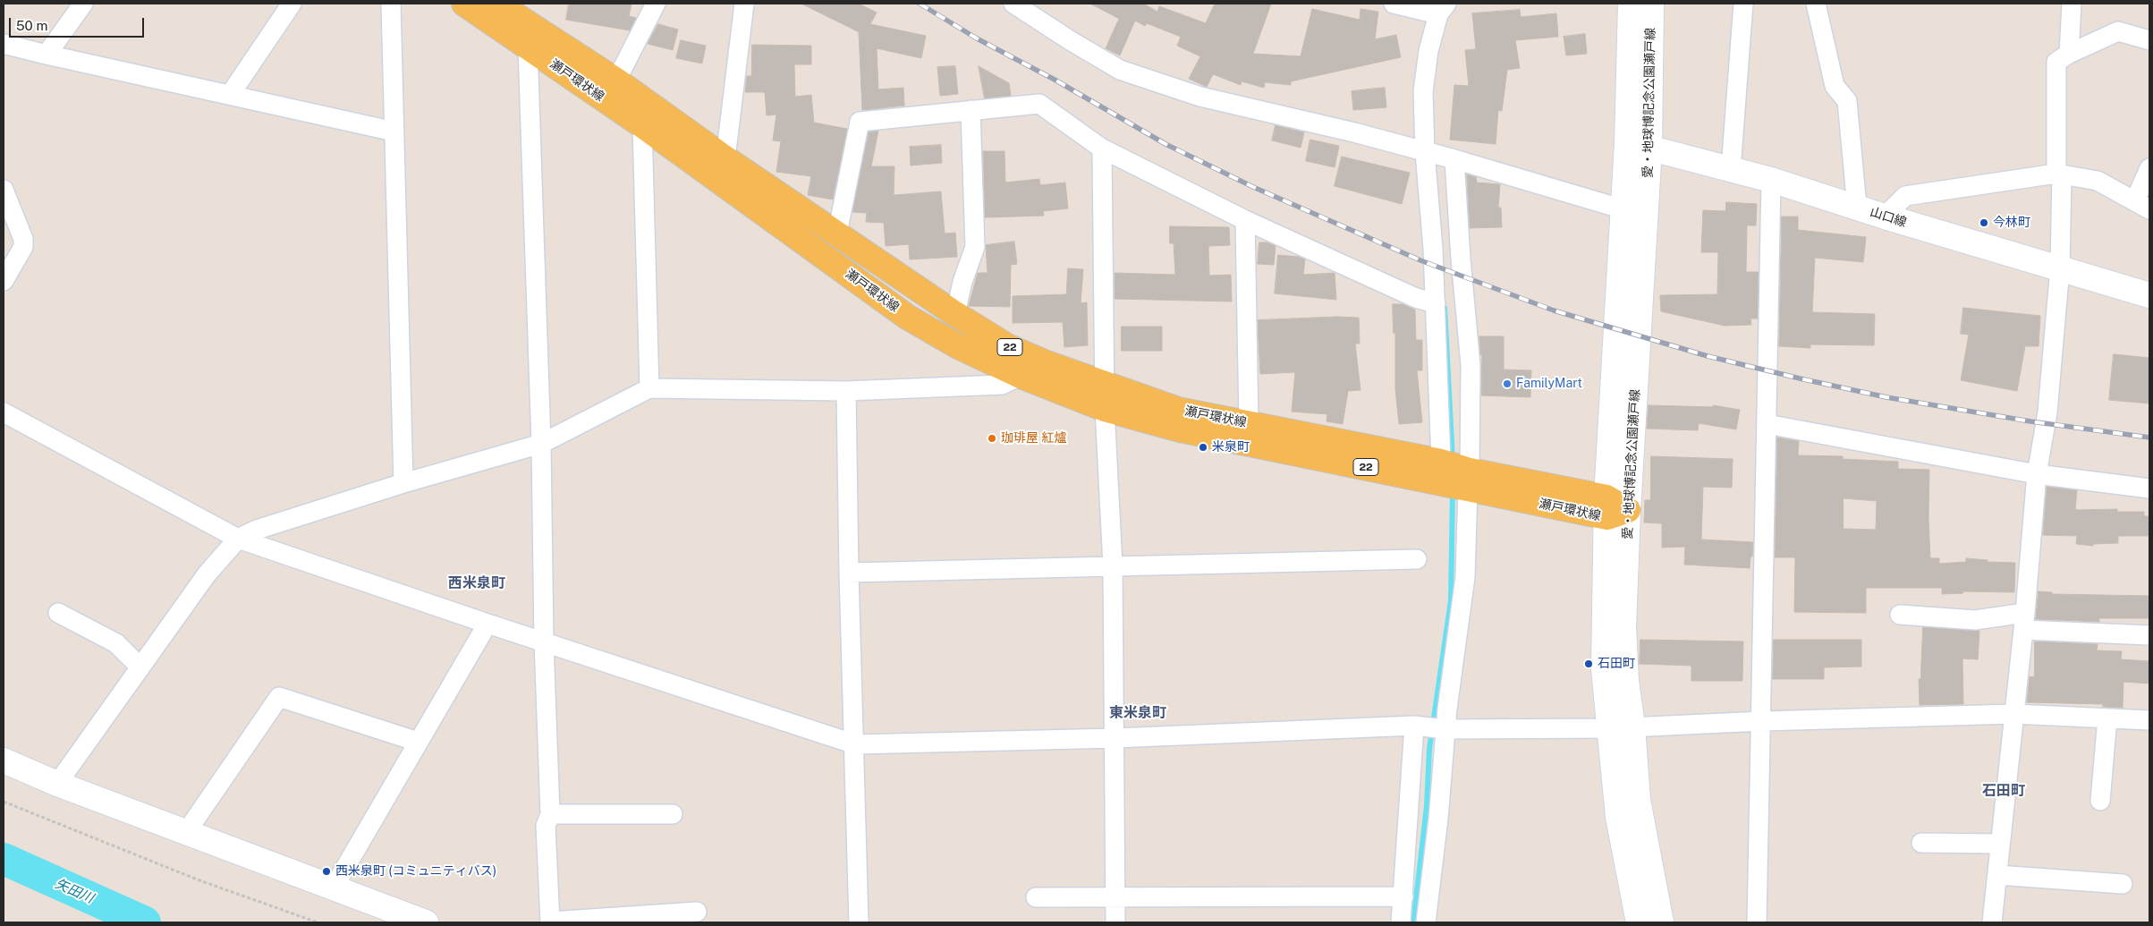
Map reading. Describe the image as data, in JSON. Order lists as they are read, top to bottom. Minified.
{"streets":{"main road":["瀬戸環状線","愛・地球博記念公園瀬戸線","山口線","22"]},"crossings":[["瀬戸環状線","愛・地球博記念公園瀬戸線"],["愛・地球博記念公園瀬戸線","山口線"]],"districts":["西米泉町","東米泉町","石田町"],"water":["矢田川"],"places":["今林町","FamilyMart","珈琲屋 紅爐","米泉町","石田町","西米泉町 (コミュニティバス)"],"scale_bar":"50 m"}
